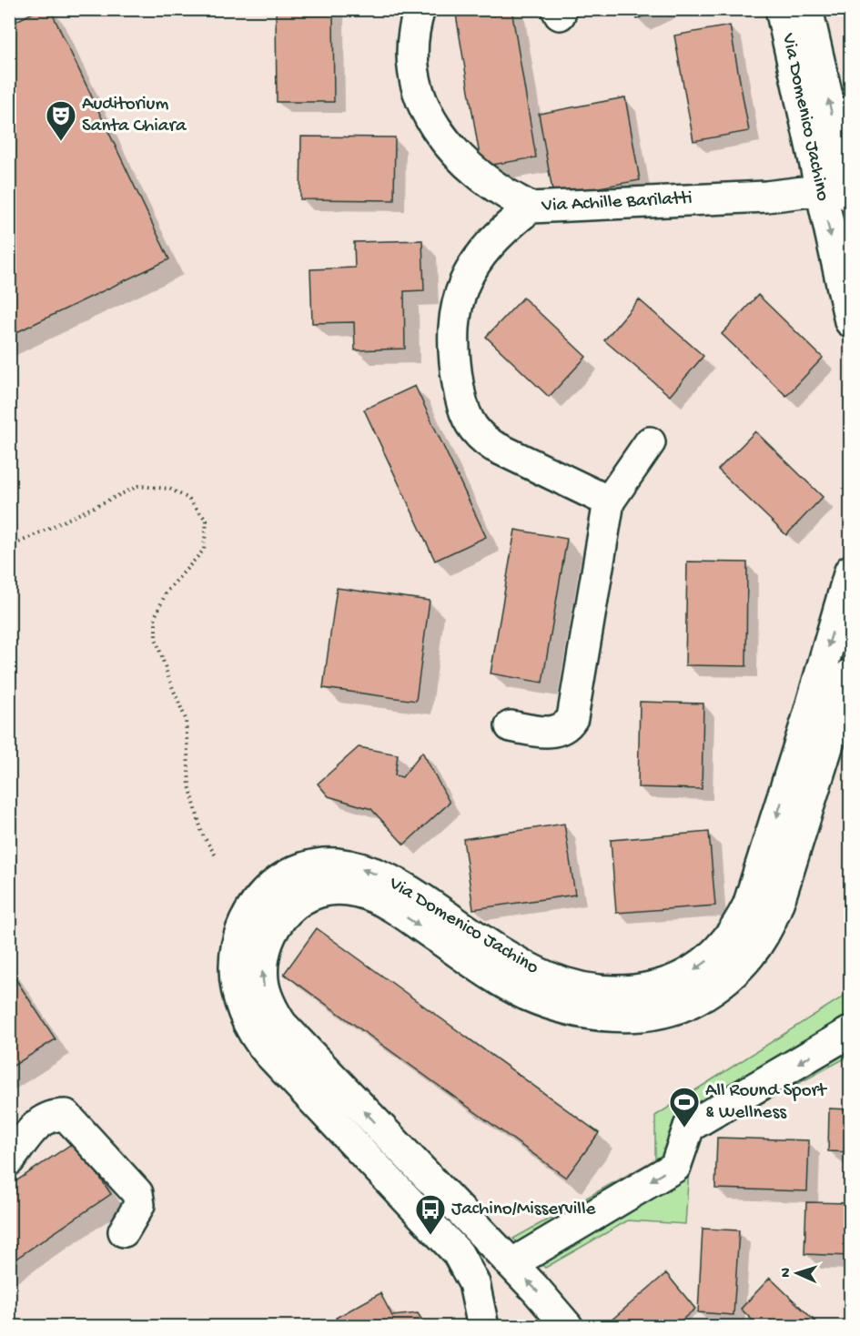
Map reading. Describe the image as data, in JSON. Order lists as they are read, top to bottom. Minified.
{"streets":{"street":["Via Domenico Jachino","Via Achille Barilatti"]},"crossings":[["Via Domenico Jachino","Via Achille Barilatti"]],"places":{"theatre":["Auditorium Santa Chiara"],"sports":["All Round Sport & Wellness"],"bus stop":["Jachino/Misserville"]},"north":"left"}
